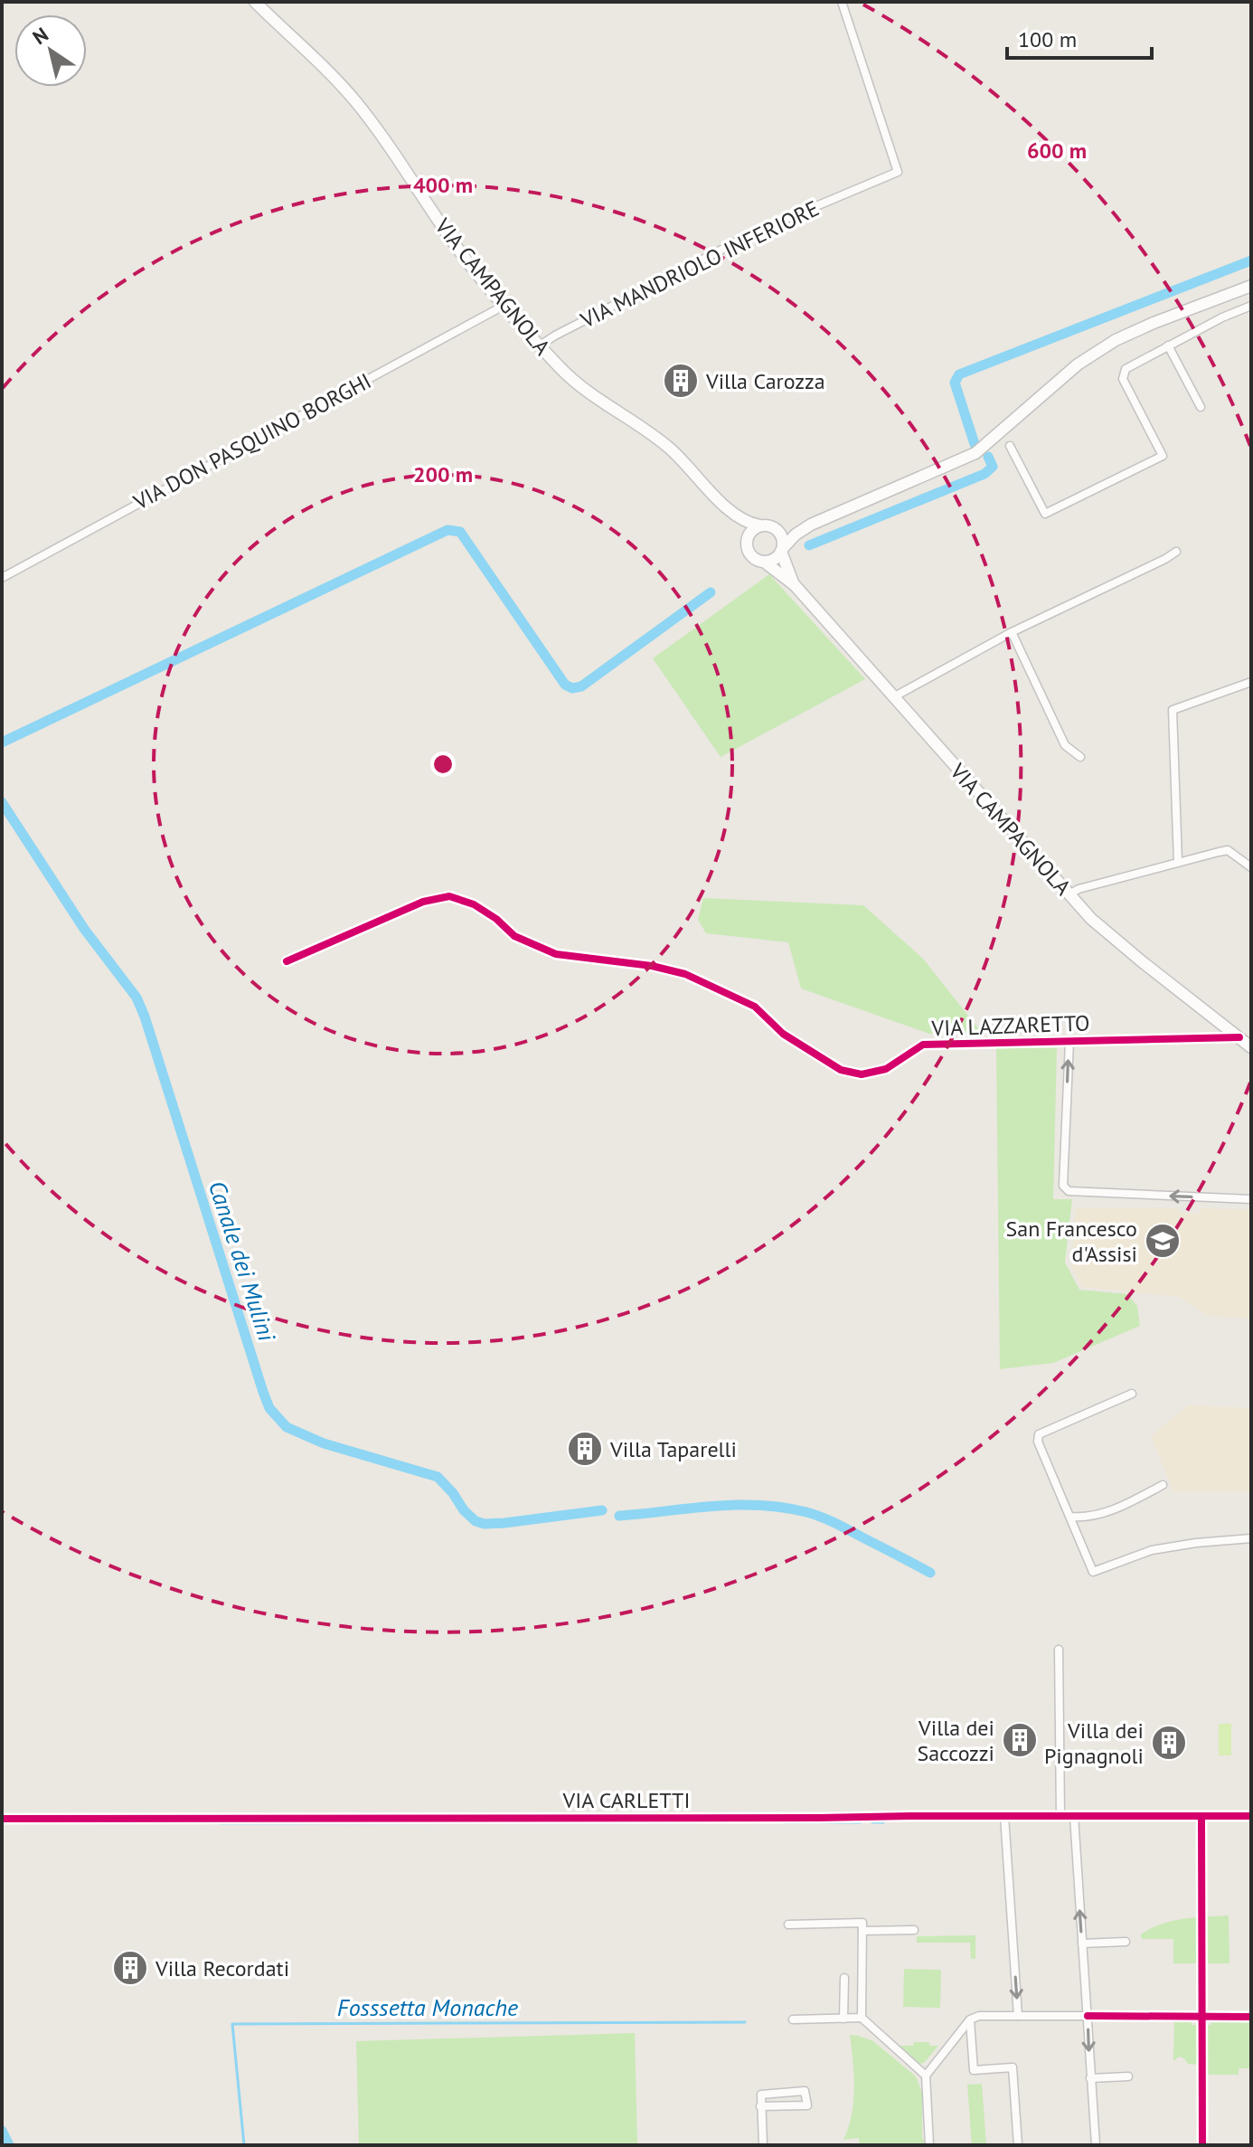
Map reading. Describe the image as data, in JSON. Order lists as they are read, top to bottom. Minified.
{"streets":{"main road":["VIA CAMPAGNOLA"],"street":["VIA MANDRIOLO INFERIORE","VIA DON PASQUINO BORGHI","VIA LAZZARETTO","VIA CARLETTI"]},"crossings":[["VIA MANDRIOLO INFERIORE","VIA CAMPAGNOLA"],["VIA CAMPAGNOLA","VIA DON PASQUINO BORGHI"],["VIA CAMPAGNOLA","VIA LAZZARETTO"]],"water":["Canale dei Mulini","Fosssetta Monache"],"places":{"building":["Villa Carozza","Villa Taparelli","Villa dei Saccozzi","Villa dei Pignagnoli","Villa Recordati"],"school or university":["San Francesco d'Assisi"]},"scale_bar":"100 m","north":"top left","rings":["600 m","400 m","200 m"]}
